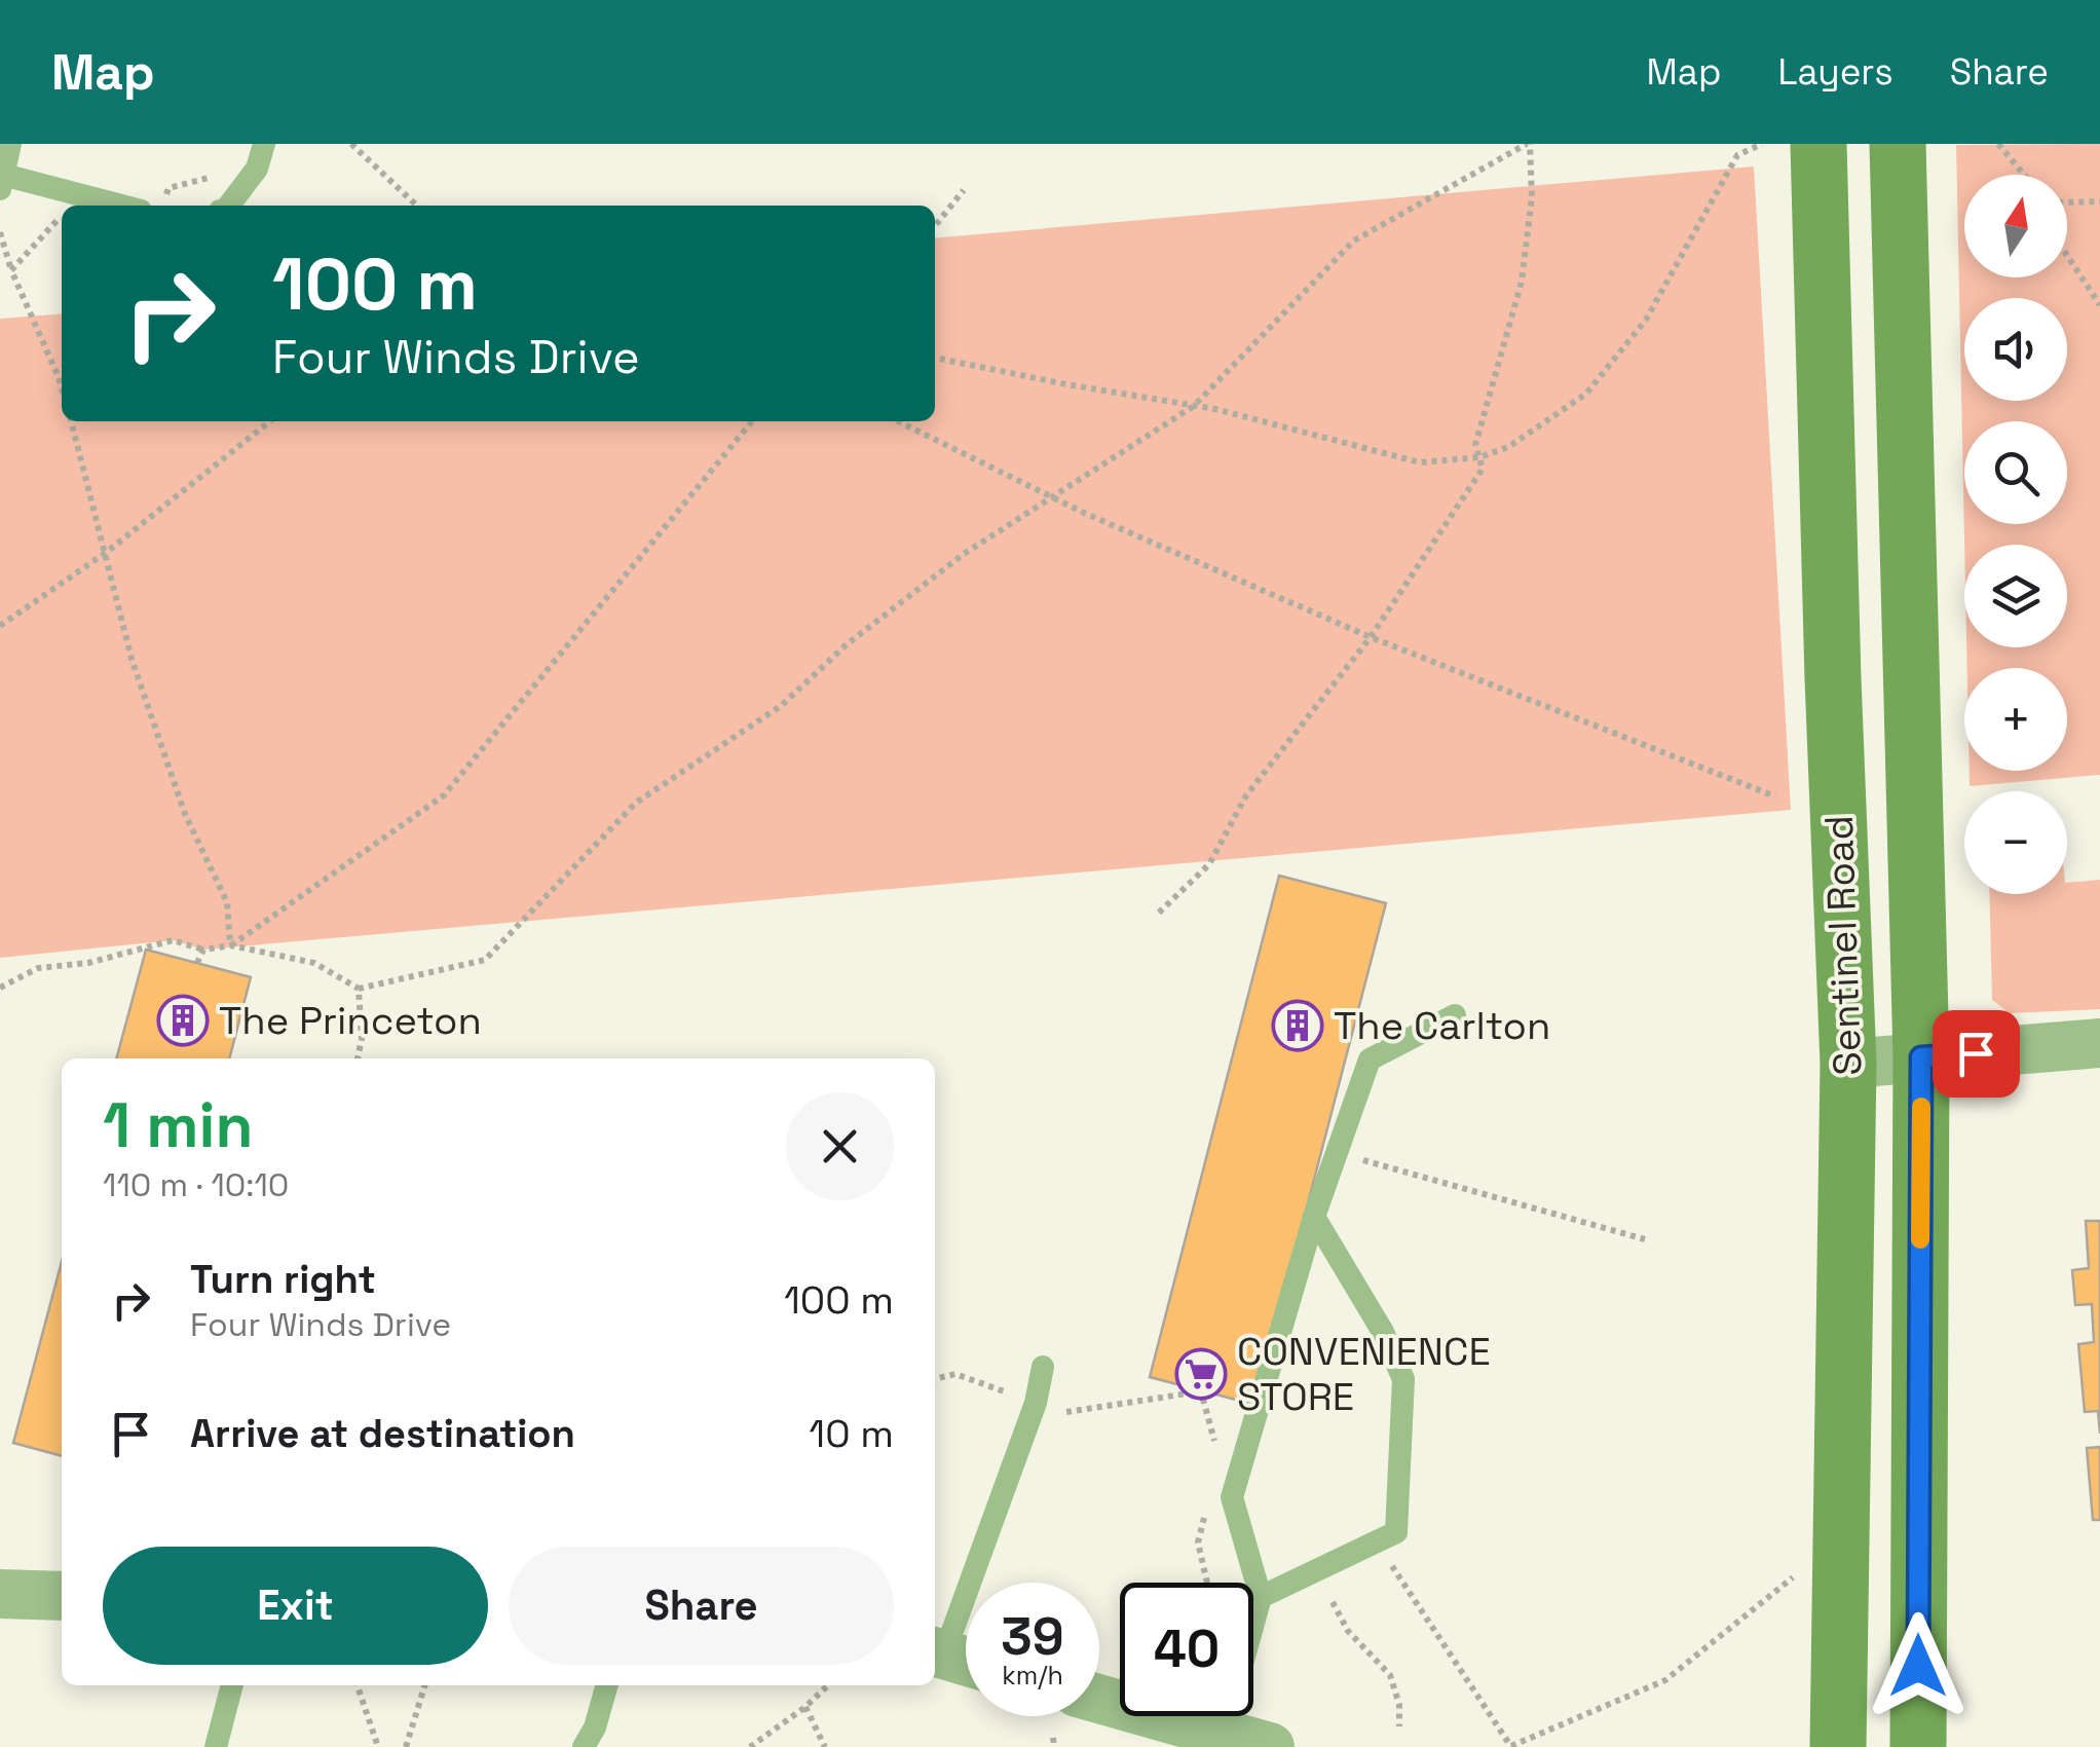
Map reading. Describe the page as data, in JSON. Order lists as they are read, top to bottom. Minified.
{"streets":{"street":["Sentinel Road"]},"places":{"building":["The Princeton","The Carlton"],"supermarket":["CONVENIENCE STORE"]},"north":"top","page":{"header":"Map","nav":["Map","Layers","Share"],"map_buttons":["+","−"],"turn":["100 m","Four Winds Drive"],"heading":["1 min","110 m · 10:10"],"list":[{"name":"Turn right","note":"Four Winds Drive","value":"100 m"},{"name":"Arrive at destination","value":"10 m"}],"buttons":["Exit","Share"],"speed":"39 km/h","limit":"40"}}
